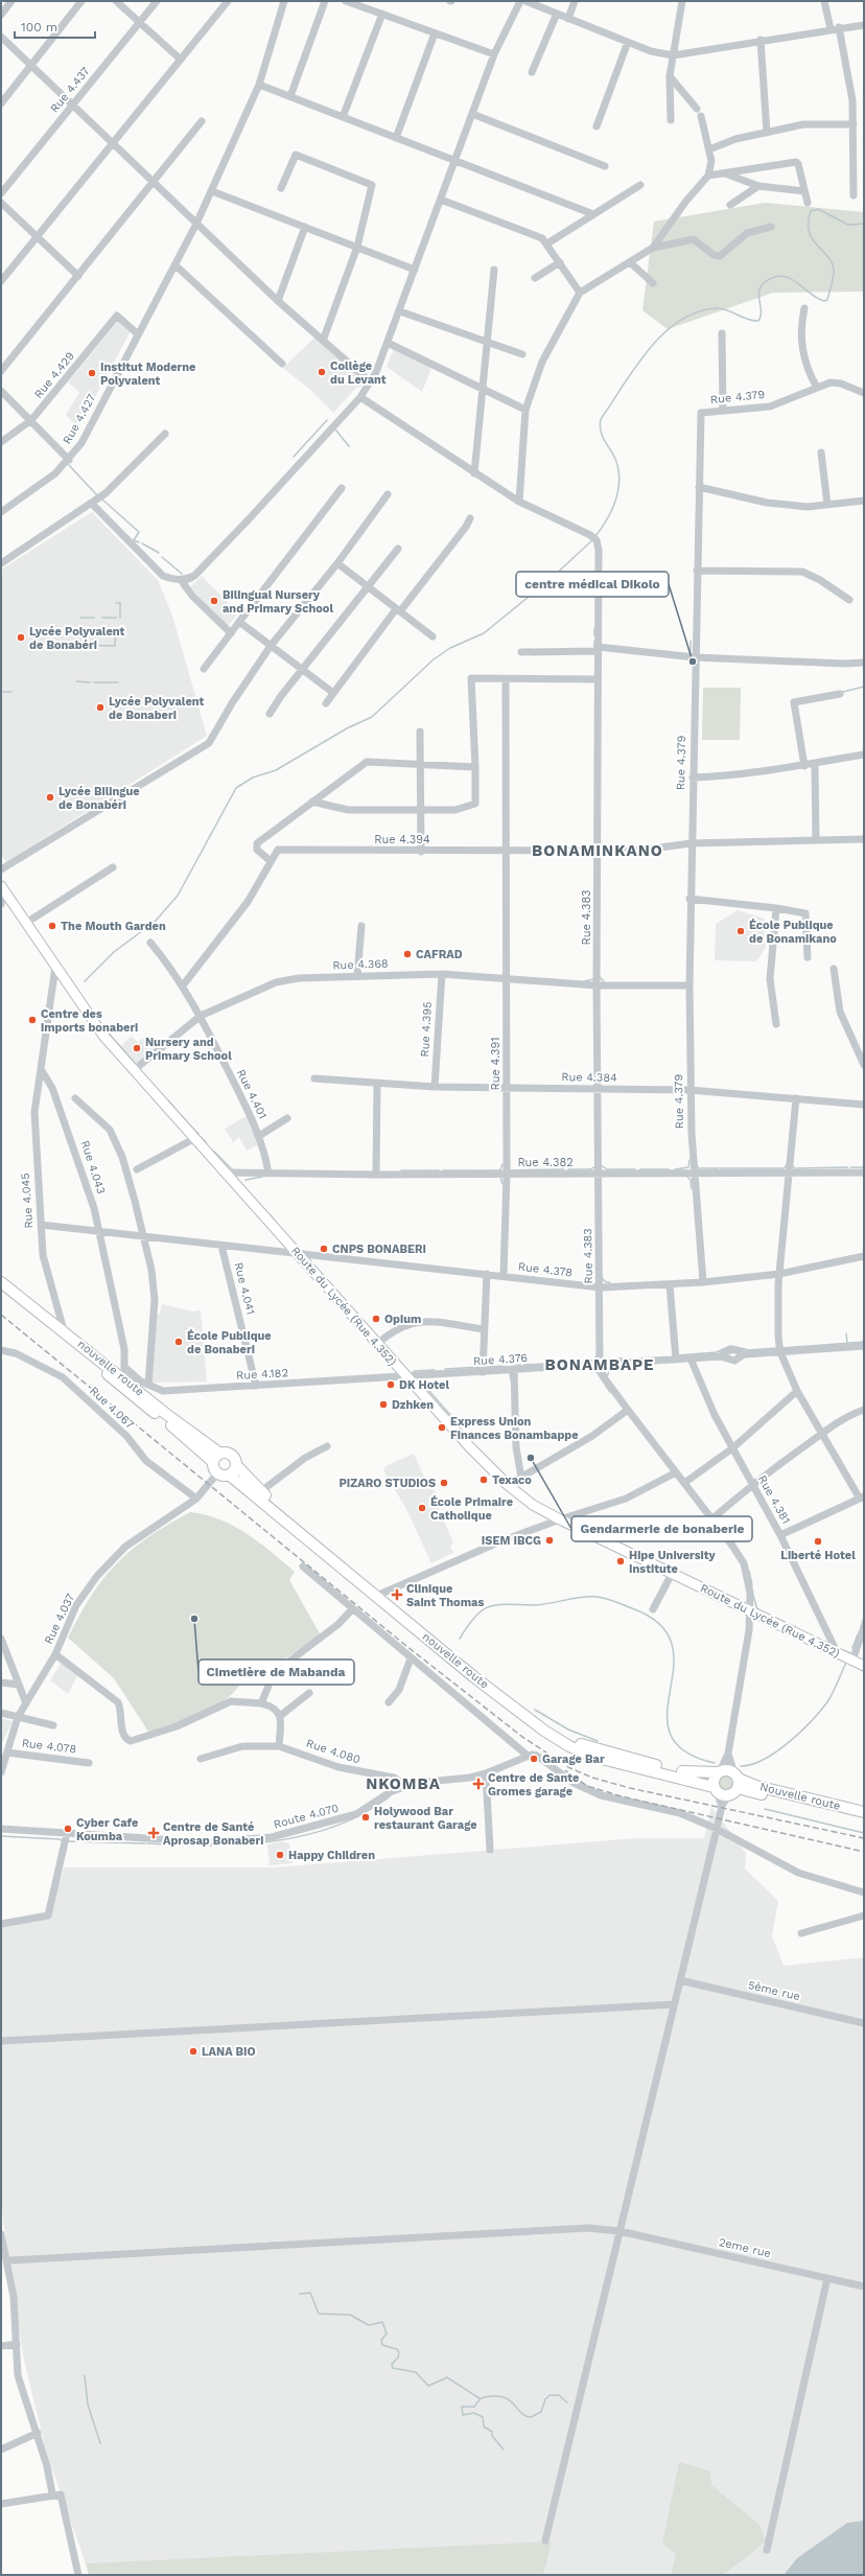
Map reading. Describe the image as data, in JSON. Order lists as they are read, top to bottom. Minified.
{"streets":{"highway":["nouvelle route","Nouvelle route"],"main road":["Route du Lycée (Rue 4.352)"],"street":["Rue 4.437","Rue 4.429","Rue 4.379","Rue 4.427","Rue 4.394","Rue 4.383","Rue 4.368","Rue 4.395","Rue 4.391","Rue 4.384","Rue 4.401","Rue 4.382","Rue 4.043","Rue 4.045","Rue 4.378","Rue 4.041","Rue 4.376","Rue 4.182","Rue 4.067","Rue 4.381","Rue 4.037","Rue 4.078","Rue 4.080","Route 4.070","5ème rue","2eme rue"]},"crossings":[["Rue 4.429","Rue 4.427"],["Rue 4.379","Rue 4.394"],["Rue 4.379","Rue 4.368"],["Rue 4.379","Rue 4.384"],["Rue 4.379","Rue 4.382"],["Rue 4.379","Rue 4.378"],["Rue 4.394","Rue 4.383"],["Rue 4.394","Rue 4.391"],["Rue 4.394","Rue 4.401"],["Rue 4.383","Rue 4.368"],["Rue 4.383","Rue 4.384"],["Rue 4.383","Rue 4.382"],["Rue 4.383","Rue 4.378"],["Rue 4.383","Route du Lycée (Rue 4.352)"],["Rue 4.383","Rue 4.376"],["Rue 4.368","Rue 4.395"],["Rue 4.368","Rue 4.391"],["Rue 4.368","Rue 4.401"],["Rue 4.368","Route du Lycée (Rue 4.352)"],["Rue 4.395","Rue 4.384"],["Rue 4.391","Rue 4.384"],["Rue 4.391","Rue 4.382"],["Rue 4.391","Rue 4.378"],["Rue 4.401","Rue 4.382"],["Rue 4.382","Route du Lycée (Rue 4.352)"],["Rue 4.043","Rue 4.045"],["Rue 4.043","Rue 4.378"],["Rue 4.043","nouvelle route"],["Rue 4.043","Rue 4.182"],["Rue 4.045","Rue 4.378"],["Rue 4.045","nouvelle route"],["Rue 4.378","Rue 4.041"],["Rue 4.378","Route du Lycée (Rue 4.352)"],["Rue 4.041","Rue 4.182"],["Route du Lycée (Rue 4.352)","Rue 4.376"],["Route du Lycée (Rue 4.352)","Rue 4.182"],["Route du Lycée (Rue 4.352)","Rue 4.381"],["Rue 4.376","Rue 4.182"],["Rue 4.376","Rue 4.381"],["nouvelle route","Rue 4.182"],["nouvelle route","Rue 4.037"],["nouvelle route","Nouvelle route"],["Rue 4.067","Rue 4.037"],["Rue 4.037","Rue 4.078"],["Rue 4.080","Route 4.070"]],"districts":["BONAMINKANO","BONAMBAPE","NKOMBA"],"places":{"other":["Collège du Levant","Institut Moderne Polyvalent","Bilingual Nursery and Primary School","Lycée Polyvalent de Bonabéri","centre médical Dikolo","Lycée Polyvalent de Bonaberi","Lycée Bilingue de Bonabéri","The Mouth Garden","École Publique de Bonamikano","CAFRAD","Centre des imports bonaberi","Nursery and Primary School","CNPS BONABERI","Opium","École Publique de Bonaberi","DK Hotel","Dzhken","Express Union Finances Bonambappe","Gendarmerie de bonaberie","Texaco","PIZARO STUDIOS","École Primaire Catholique","ISEM IBCG","Liberté Hotel","Hipe University Institute","Cimetière de Mabanda","Garage Bar","Holywood Bar restaurant Garage","Cyber Cafe Koumba","Happy Children","LANA BIO"],"health":["Clinique Saint Thomas","Centre de Sante Gromes garage","Centre de Santé Aprosap Bonaberi"]},"scale_bar":"100 m"}
